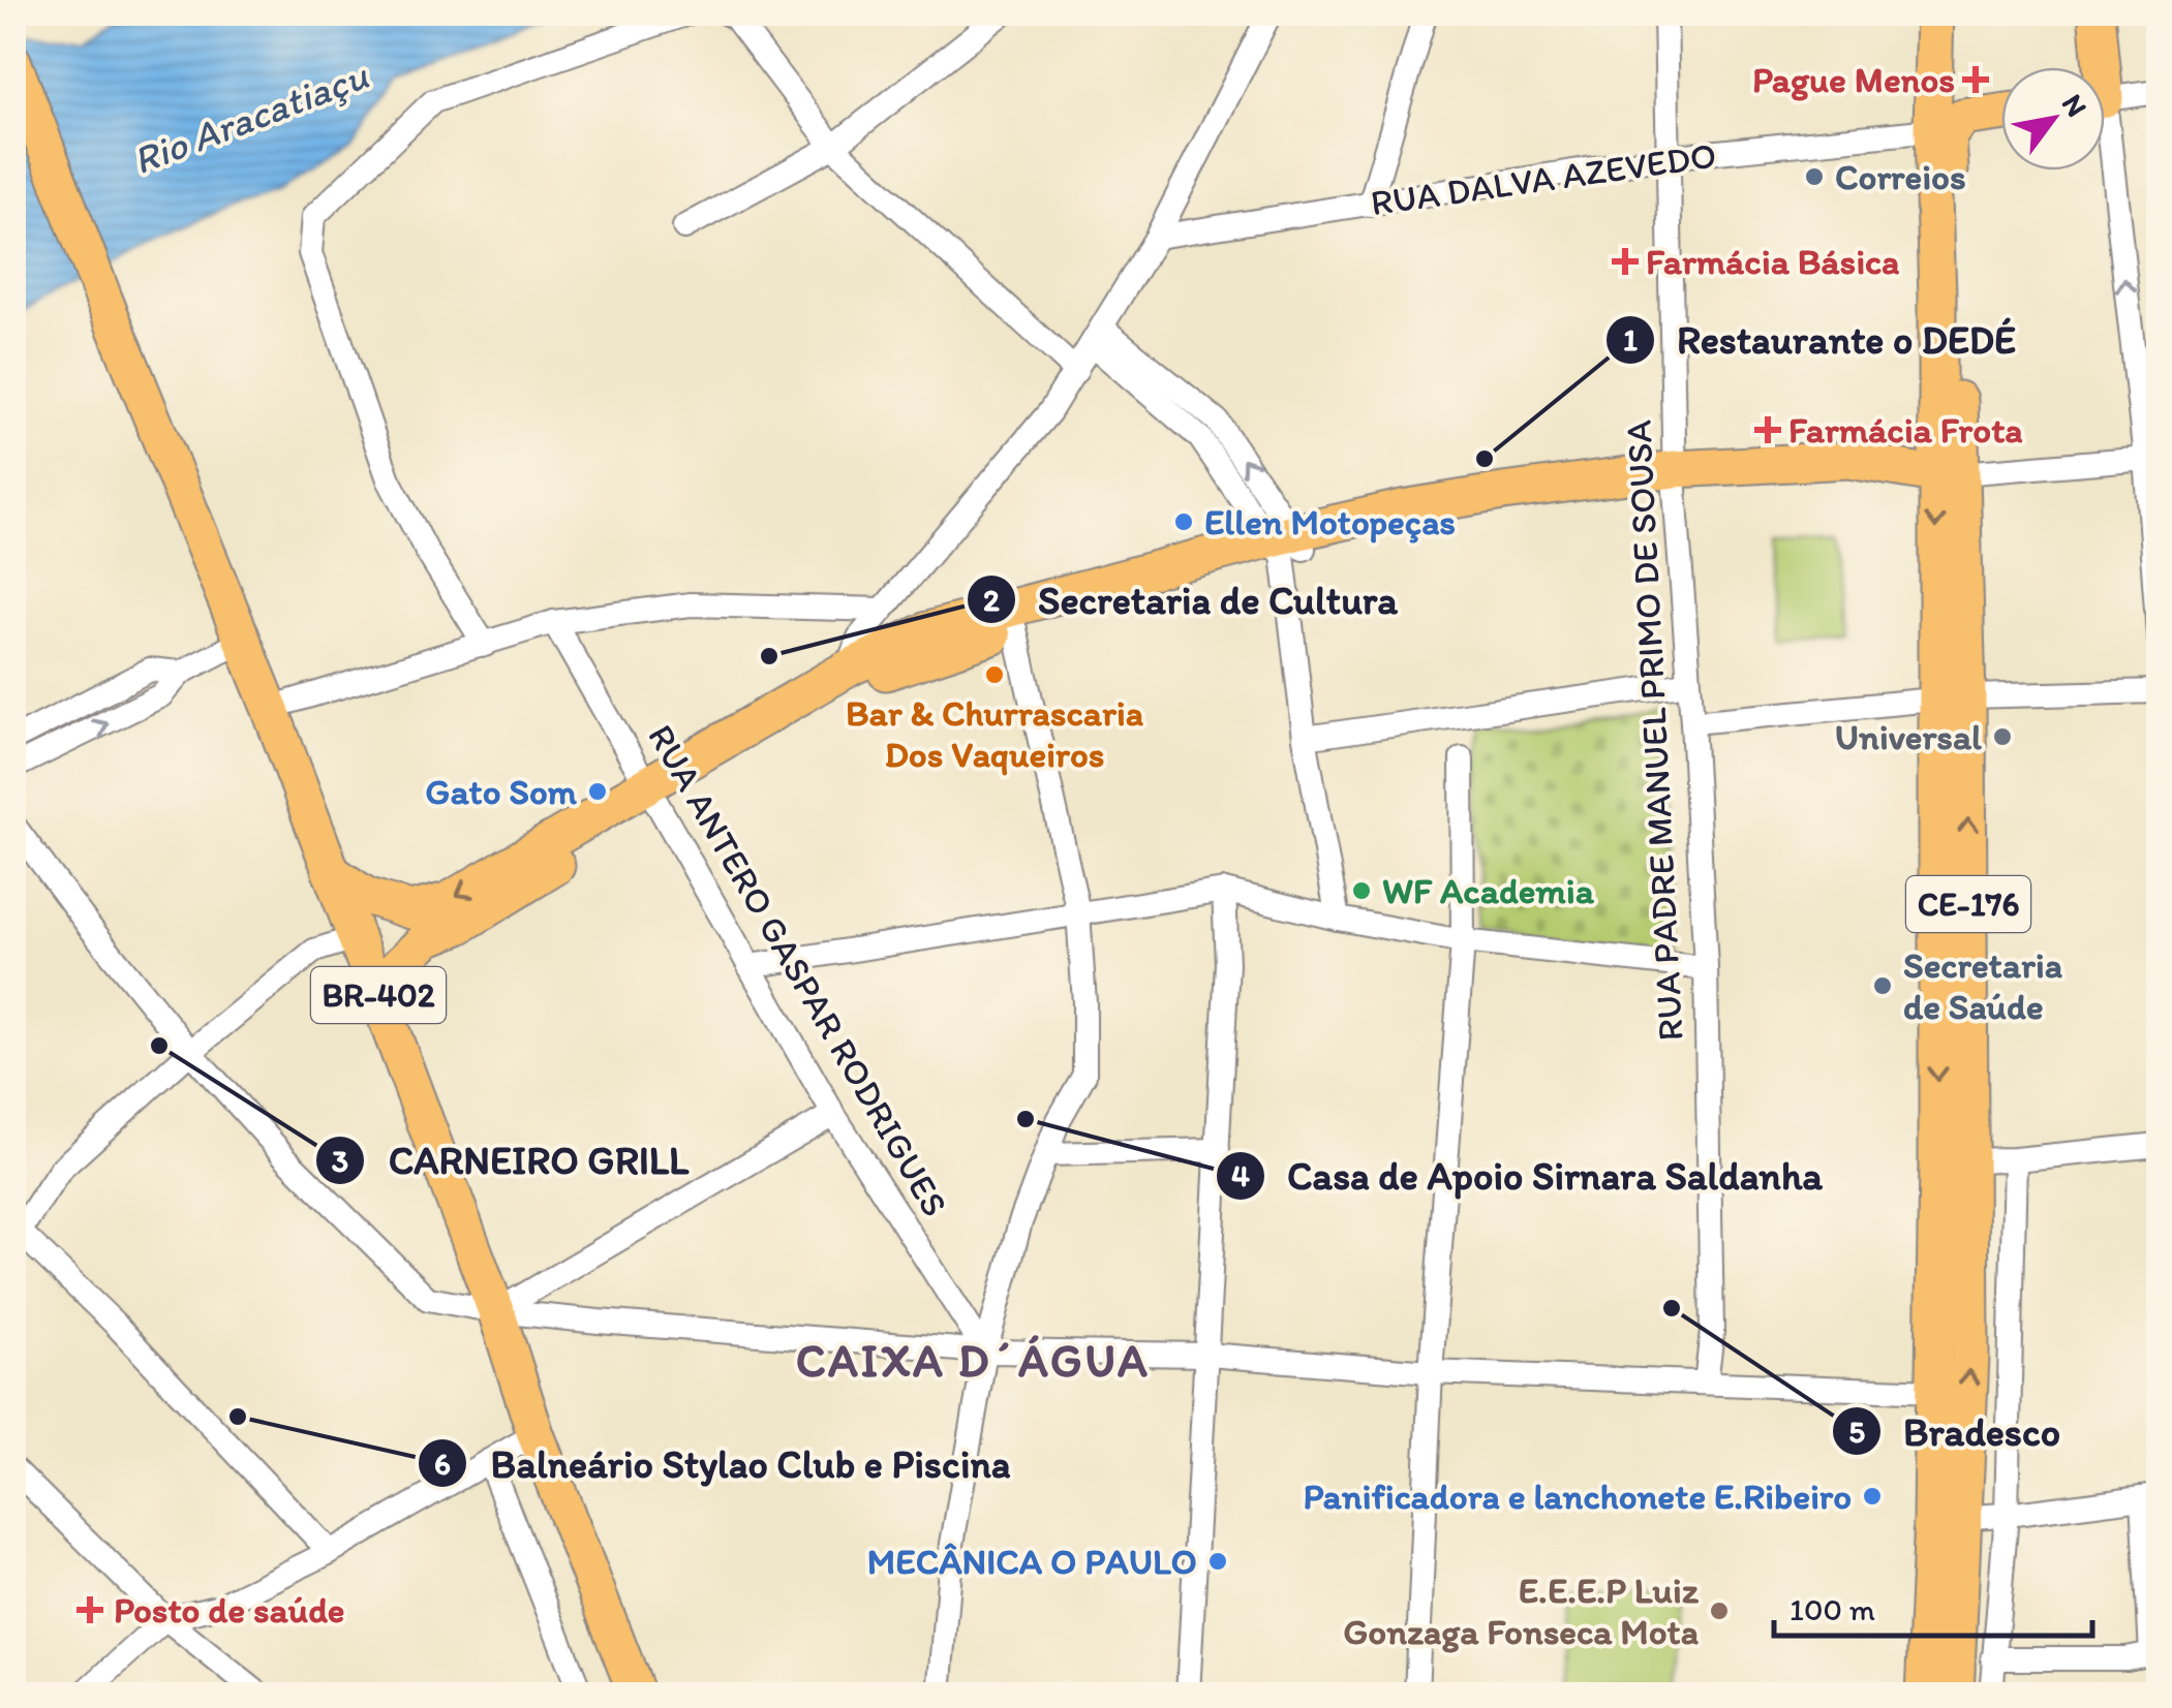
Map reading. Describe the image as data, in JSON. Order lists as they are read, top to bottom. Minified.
{"streets":{"main road":["RUA DALVA AZEVEDO","CE-176","BR-402"],"street":["RUA PADRE MANUEL PRIMO DE SOUSA","RUA ANTERO GASPAR RODRIGUES"]},"crossings":[["RUA DALVA AZEVEDO","RUA PADRE MANUEL PRIMO DE SOUSA"],["RUA DALVA AZEVEDO","CE-176"]],"districts":["CAIXA D´ÁGUA"],"water":["Rio Aracatiaçu"],"places":{"health":["Pague Menos","Farmácia Básica","Farmácia Frota","Posto de saúde"],"other":["Correios","Restaurante o DEDÉ","Ellen Motopeças","Secretaria de Cultura","Bar & Churrascaria Dos Vaqueiros","Universal","Gato Som","WF Academia","Secretaria de Saúde","CARNEIRO GRILL","Casa de Apoio Sirnara Saldanha","Bradesco","Balneário Stylao Club e Piscina","Panificadora e lanchonete E.Ribeiro","MECÂNICA O PAULO","E.E.E.P Luiz Gonzaga Fonseca Mota"]},"scale_bar":"100 m","north":"top right"}
